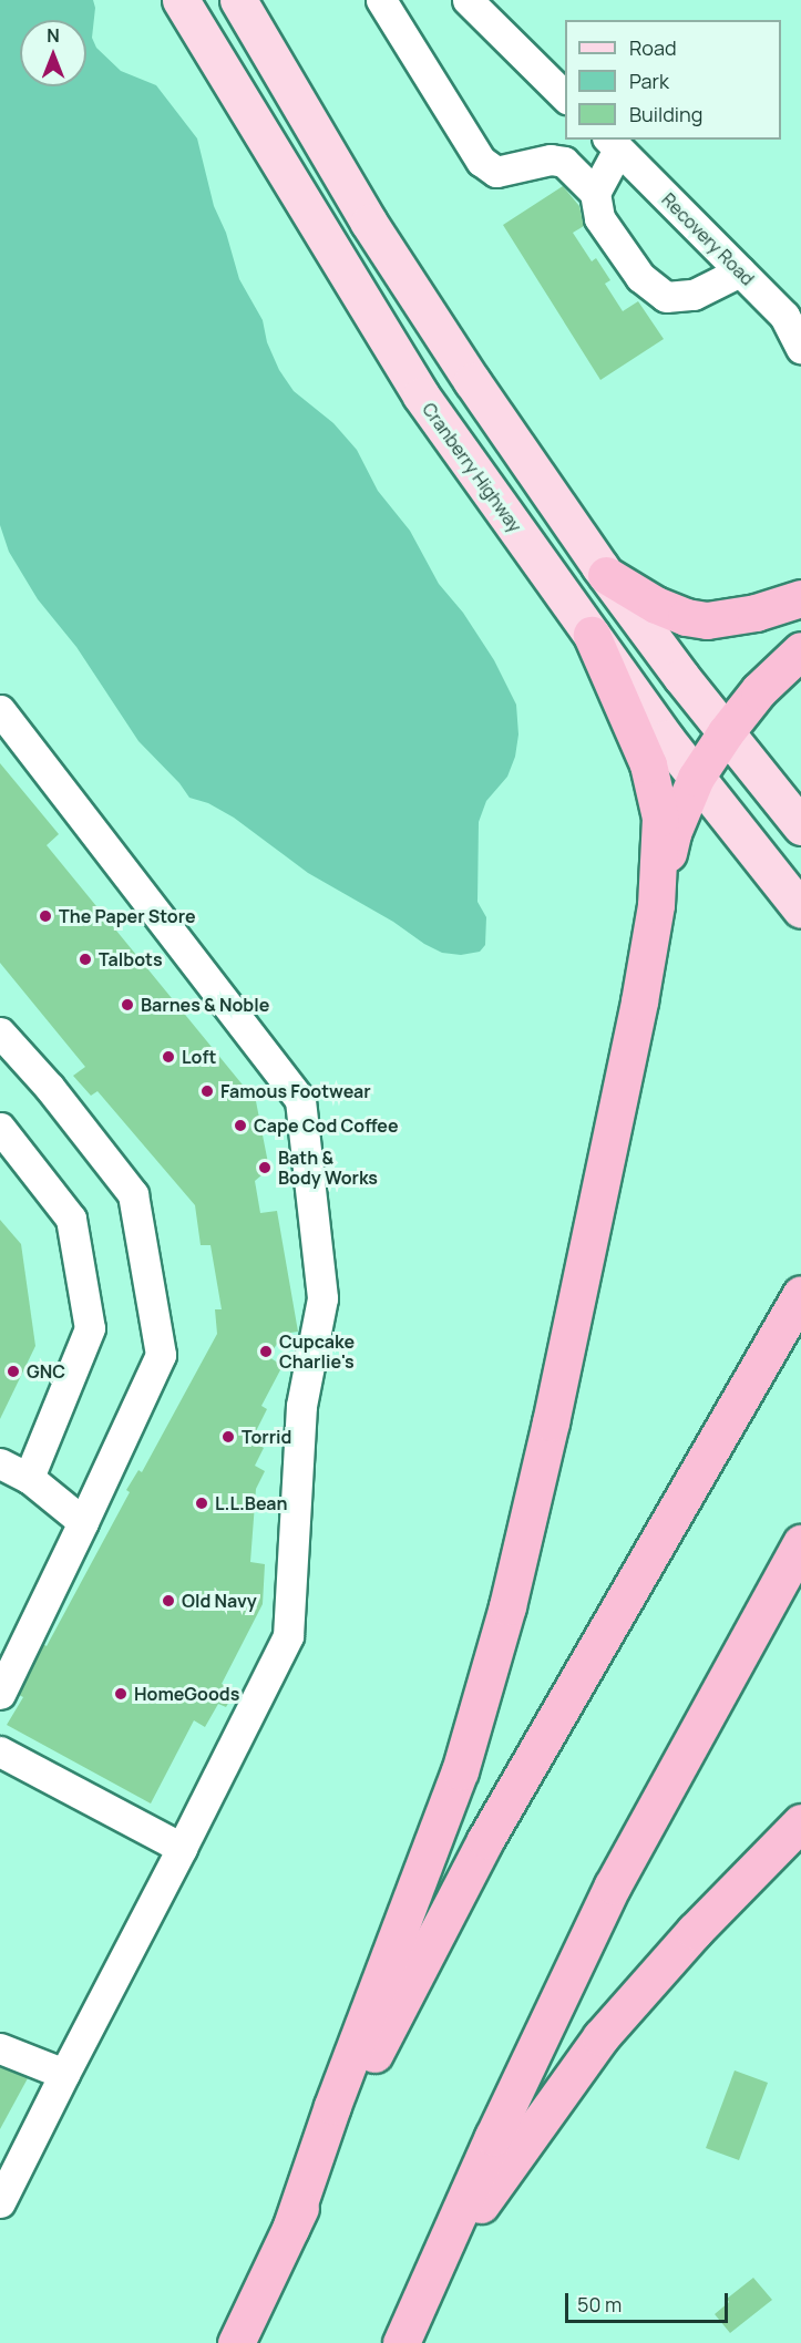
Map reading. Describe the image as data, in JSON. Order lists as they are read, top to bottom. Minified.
{"streets":{"main road":["Cranberry Highway"],"street":["Recovery Road"]},"places":["The Paper Store","Talbots","Barnes & Noble","Loft","Famous Footwear","Cape Cod Coffee","Bath & Body Works","Cupcake Charlie's","GNC","Torrid","L.L.Bean","Old Navy","HomeGoods"],"legend":["Road","Park","Building"],"scale_bar":"50 m","north":"top"}
